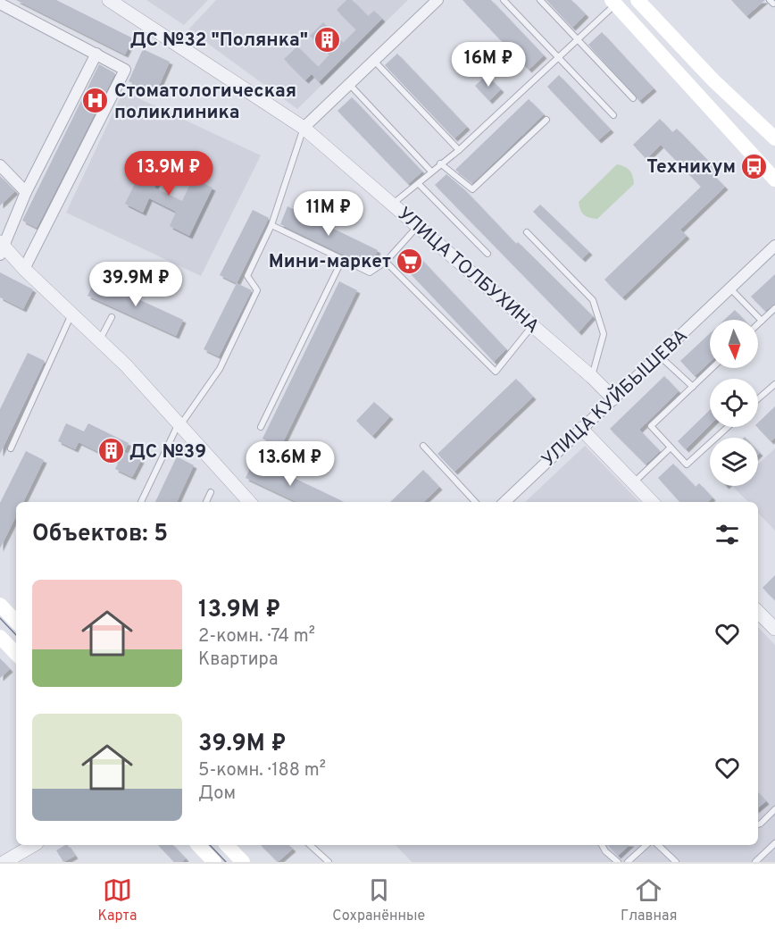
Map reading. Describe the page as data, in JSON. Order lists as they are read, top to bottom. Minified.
{"streets":{"street":["УЛИЦА ТОЛБУХИНА","УЛИЦА КУЙБЫШЕВА"]},"crossings":[["УЛИЦА ТОЛБУХИНА","УЛИЦА КУЙБЫШЕВА"]],"places":{"building":["ДС №32 \"Полянка\"","ДС №39"],"hospital":["Стоматологическая поликлиника"],"bus stop":["Техникум"],"supermarket":["Мини-маркет"]},"north":"bottom","page":{"price":["16M ₽","13.9M ₽","11M ₽","39.9M ₽","13.6M ₽"],"heading":"Объектов: 5","list":[{"name":"13.9M ₽","note":"2-комн. · 74 m² · Квартира"},{"name":"39.9M ₽","note":"5-комн. · 188 m² · Дом"}],"tabs":["Карта","Сохранённые","Главная"]}}
